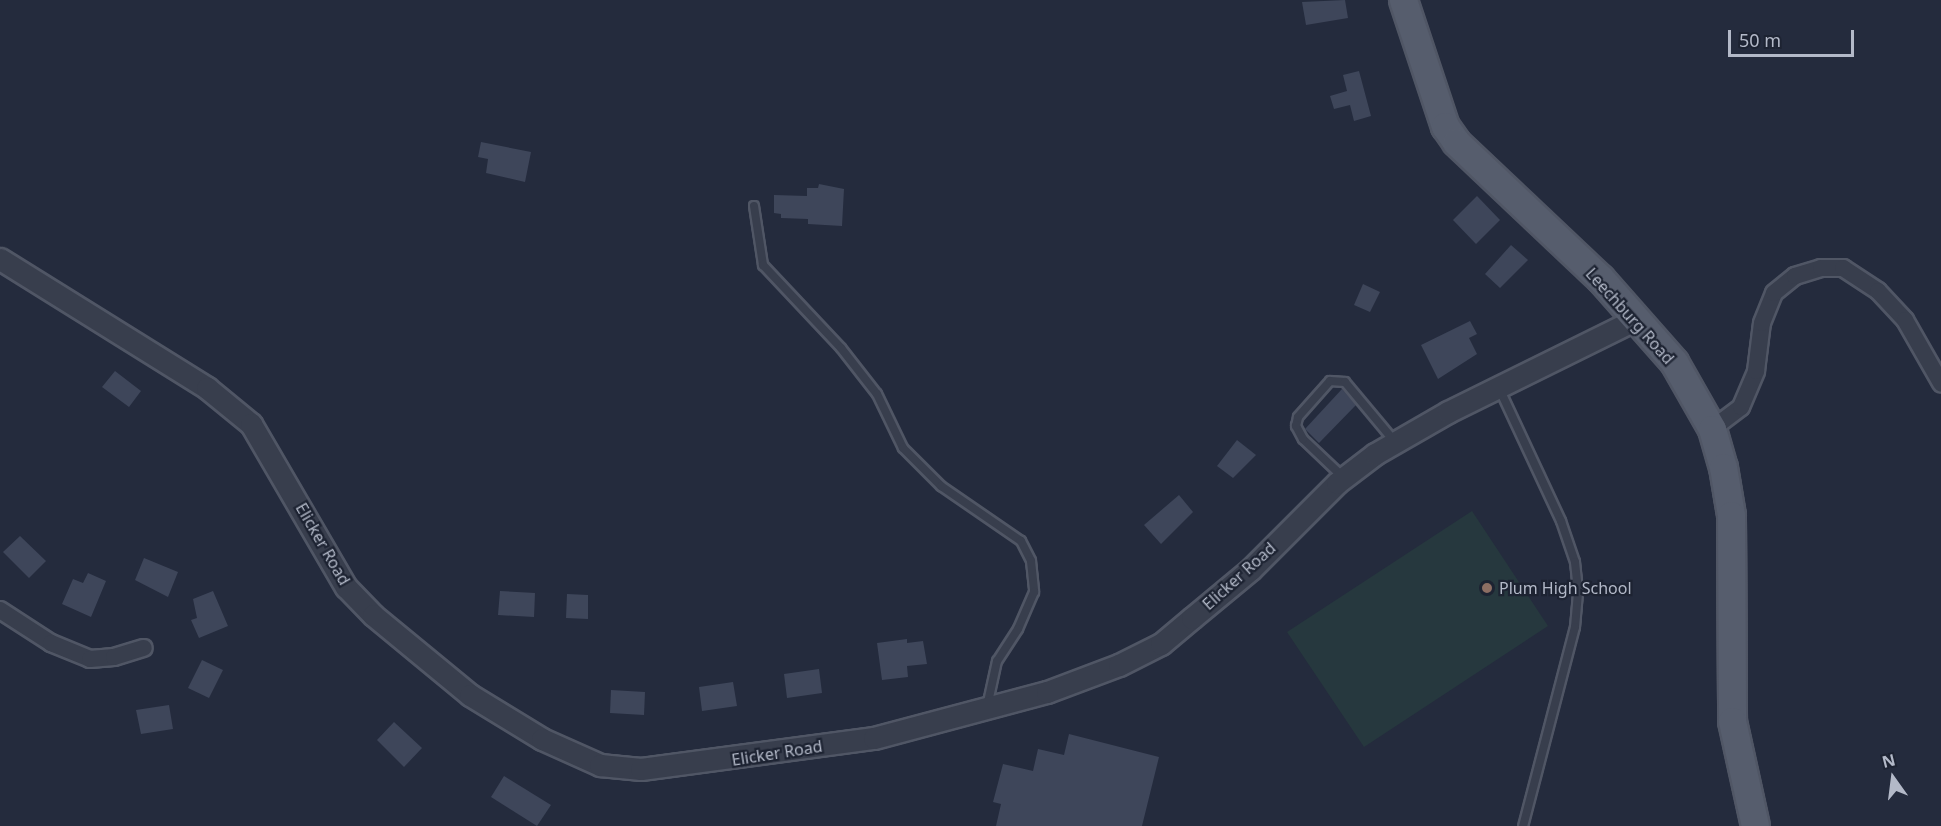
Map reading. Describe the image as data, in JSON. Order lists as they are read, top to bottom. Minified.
{"streets":{"main road":["Leechburg Road"],"street":["Elicker Road"]},"crossings":[["Leechburg Road","Elicker Road"]],"places":["Plum High School"],"scale_bar":"50 m","north":"top"}
